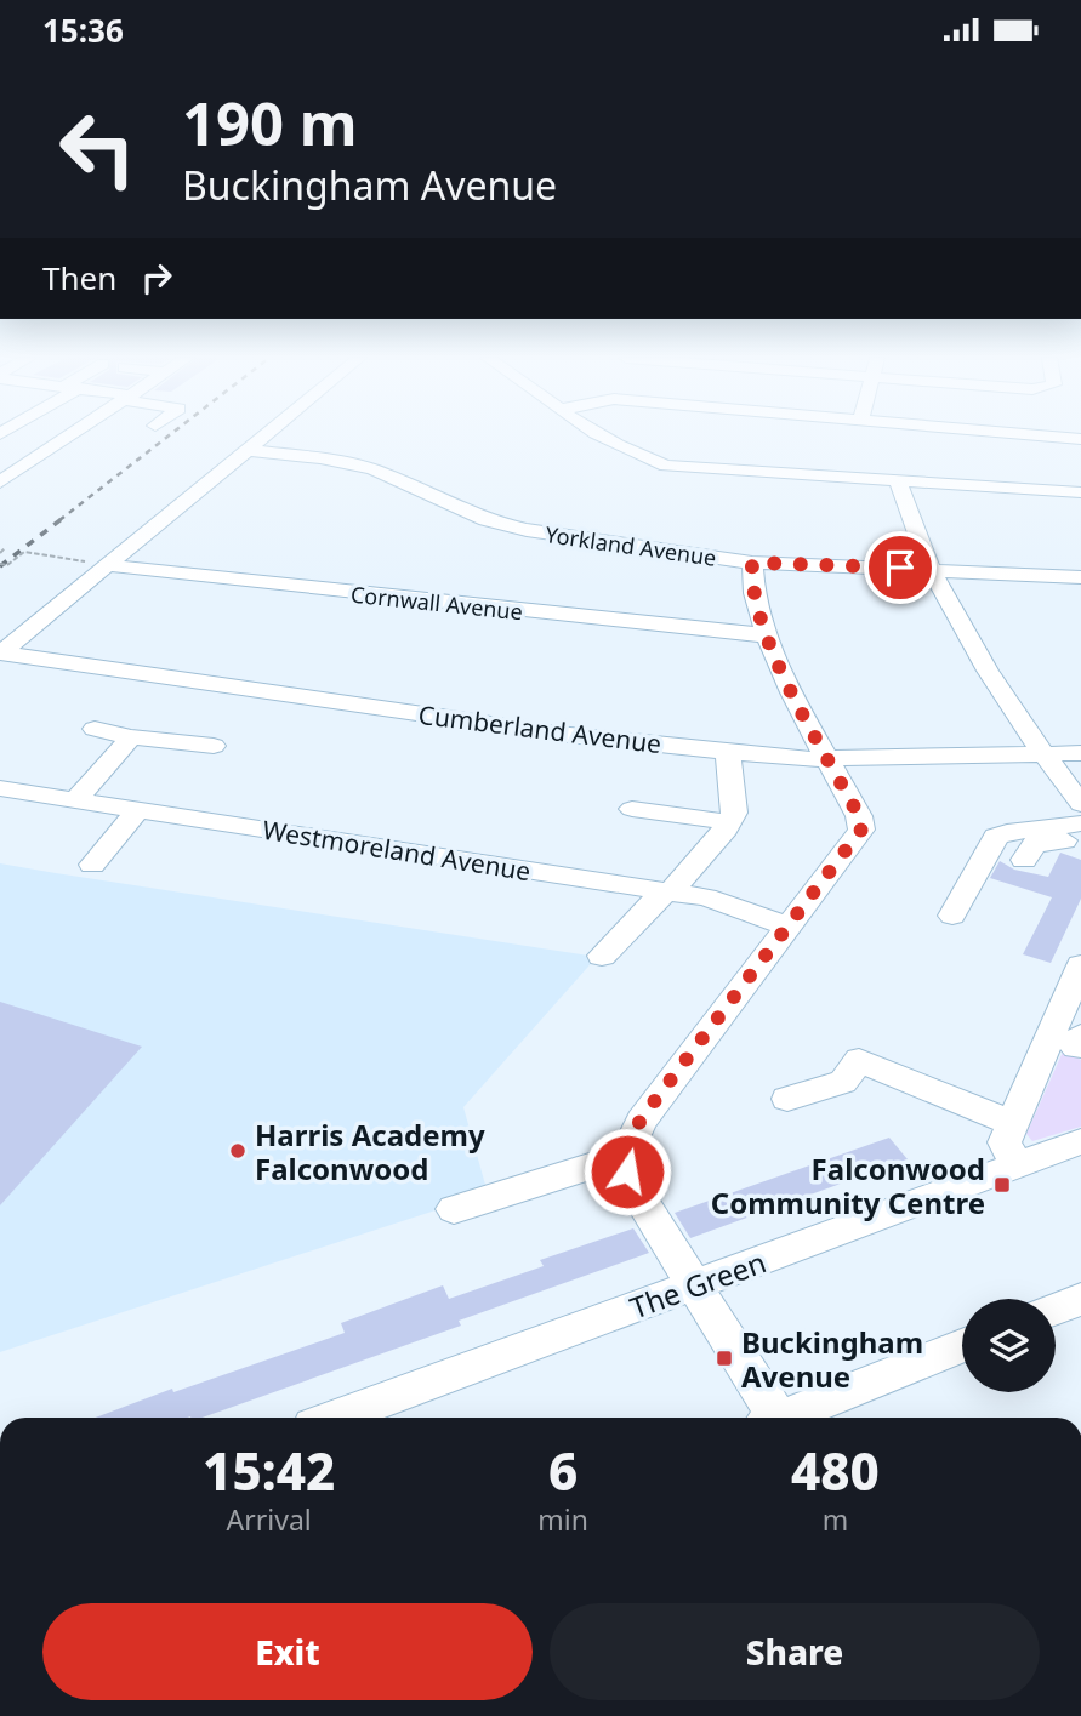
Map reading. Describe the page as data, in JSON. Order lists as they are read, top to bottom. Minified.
{"streets":{"street":["Yorkland Avenue","Cornwall Avenue","Cumberland Avenue","Westmoreland Avenue","The Green"]},"places":{"other":["Harris Academy Falconwood"],"transit":["Falconwood Community Centre","Buckingham Avenue"]},"page":{"status":"15:36","turn":["190 m","Buckingham Avenue"],"then":"Then","eta":["15:42","Arrival","6","min","480","m"],"buttons":["Exit","Share"]}}
